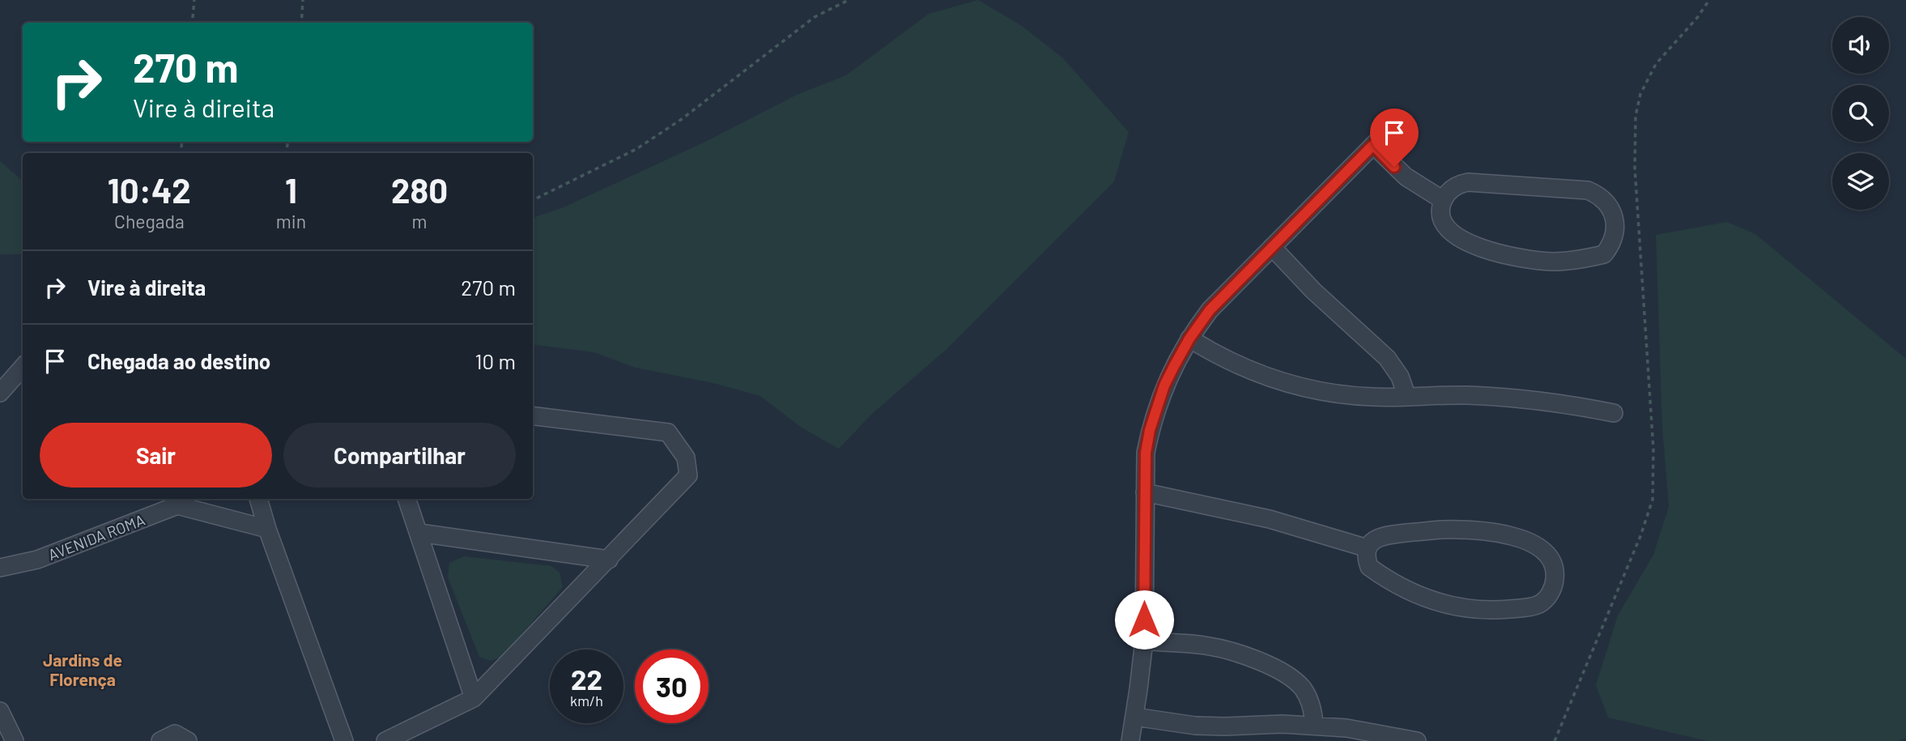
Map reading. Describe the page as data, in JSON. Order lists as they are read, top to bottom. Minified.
{"streets":{"street":["AVENIDA ROMA"]},"districts":["Jardins de Florença"],"page":{"turn":["270 m","Vire à direita"],"eta":["10:42","Chegada","1","min","280","m"],"list":[{"name":"Vire à direita","value":"270 m"},{"name":"Chegada ao destino","value":"10 m"}],"buttons":["Sair","Compartilhar"],"speed":"22 km/h","limit":"30"}}
